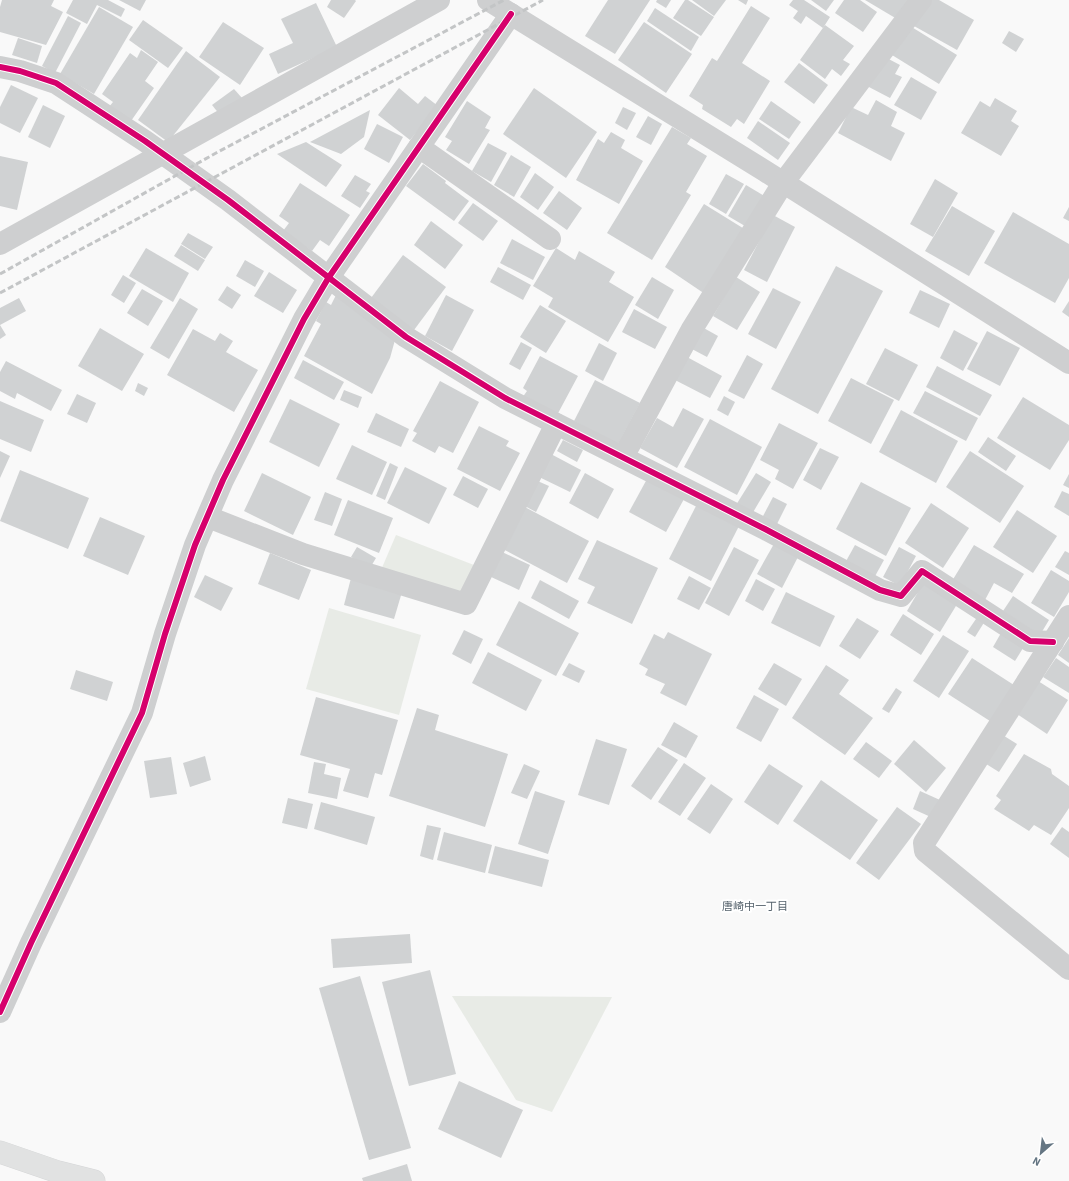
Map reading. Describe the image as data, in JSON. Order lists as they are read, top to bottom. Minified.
{"districts":["唐崎中一丁目"],"north":"bottom left"}
